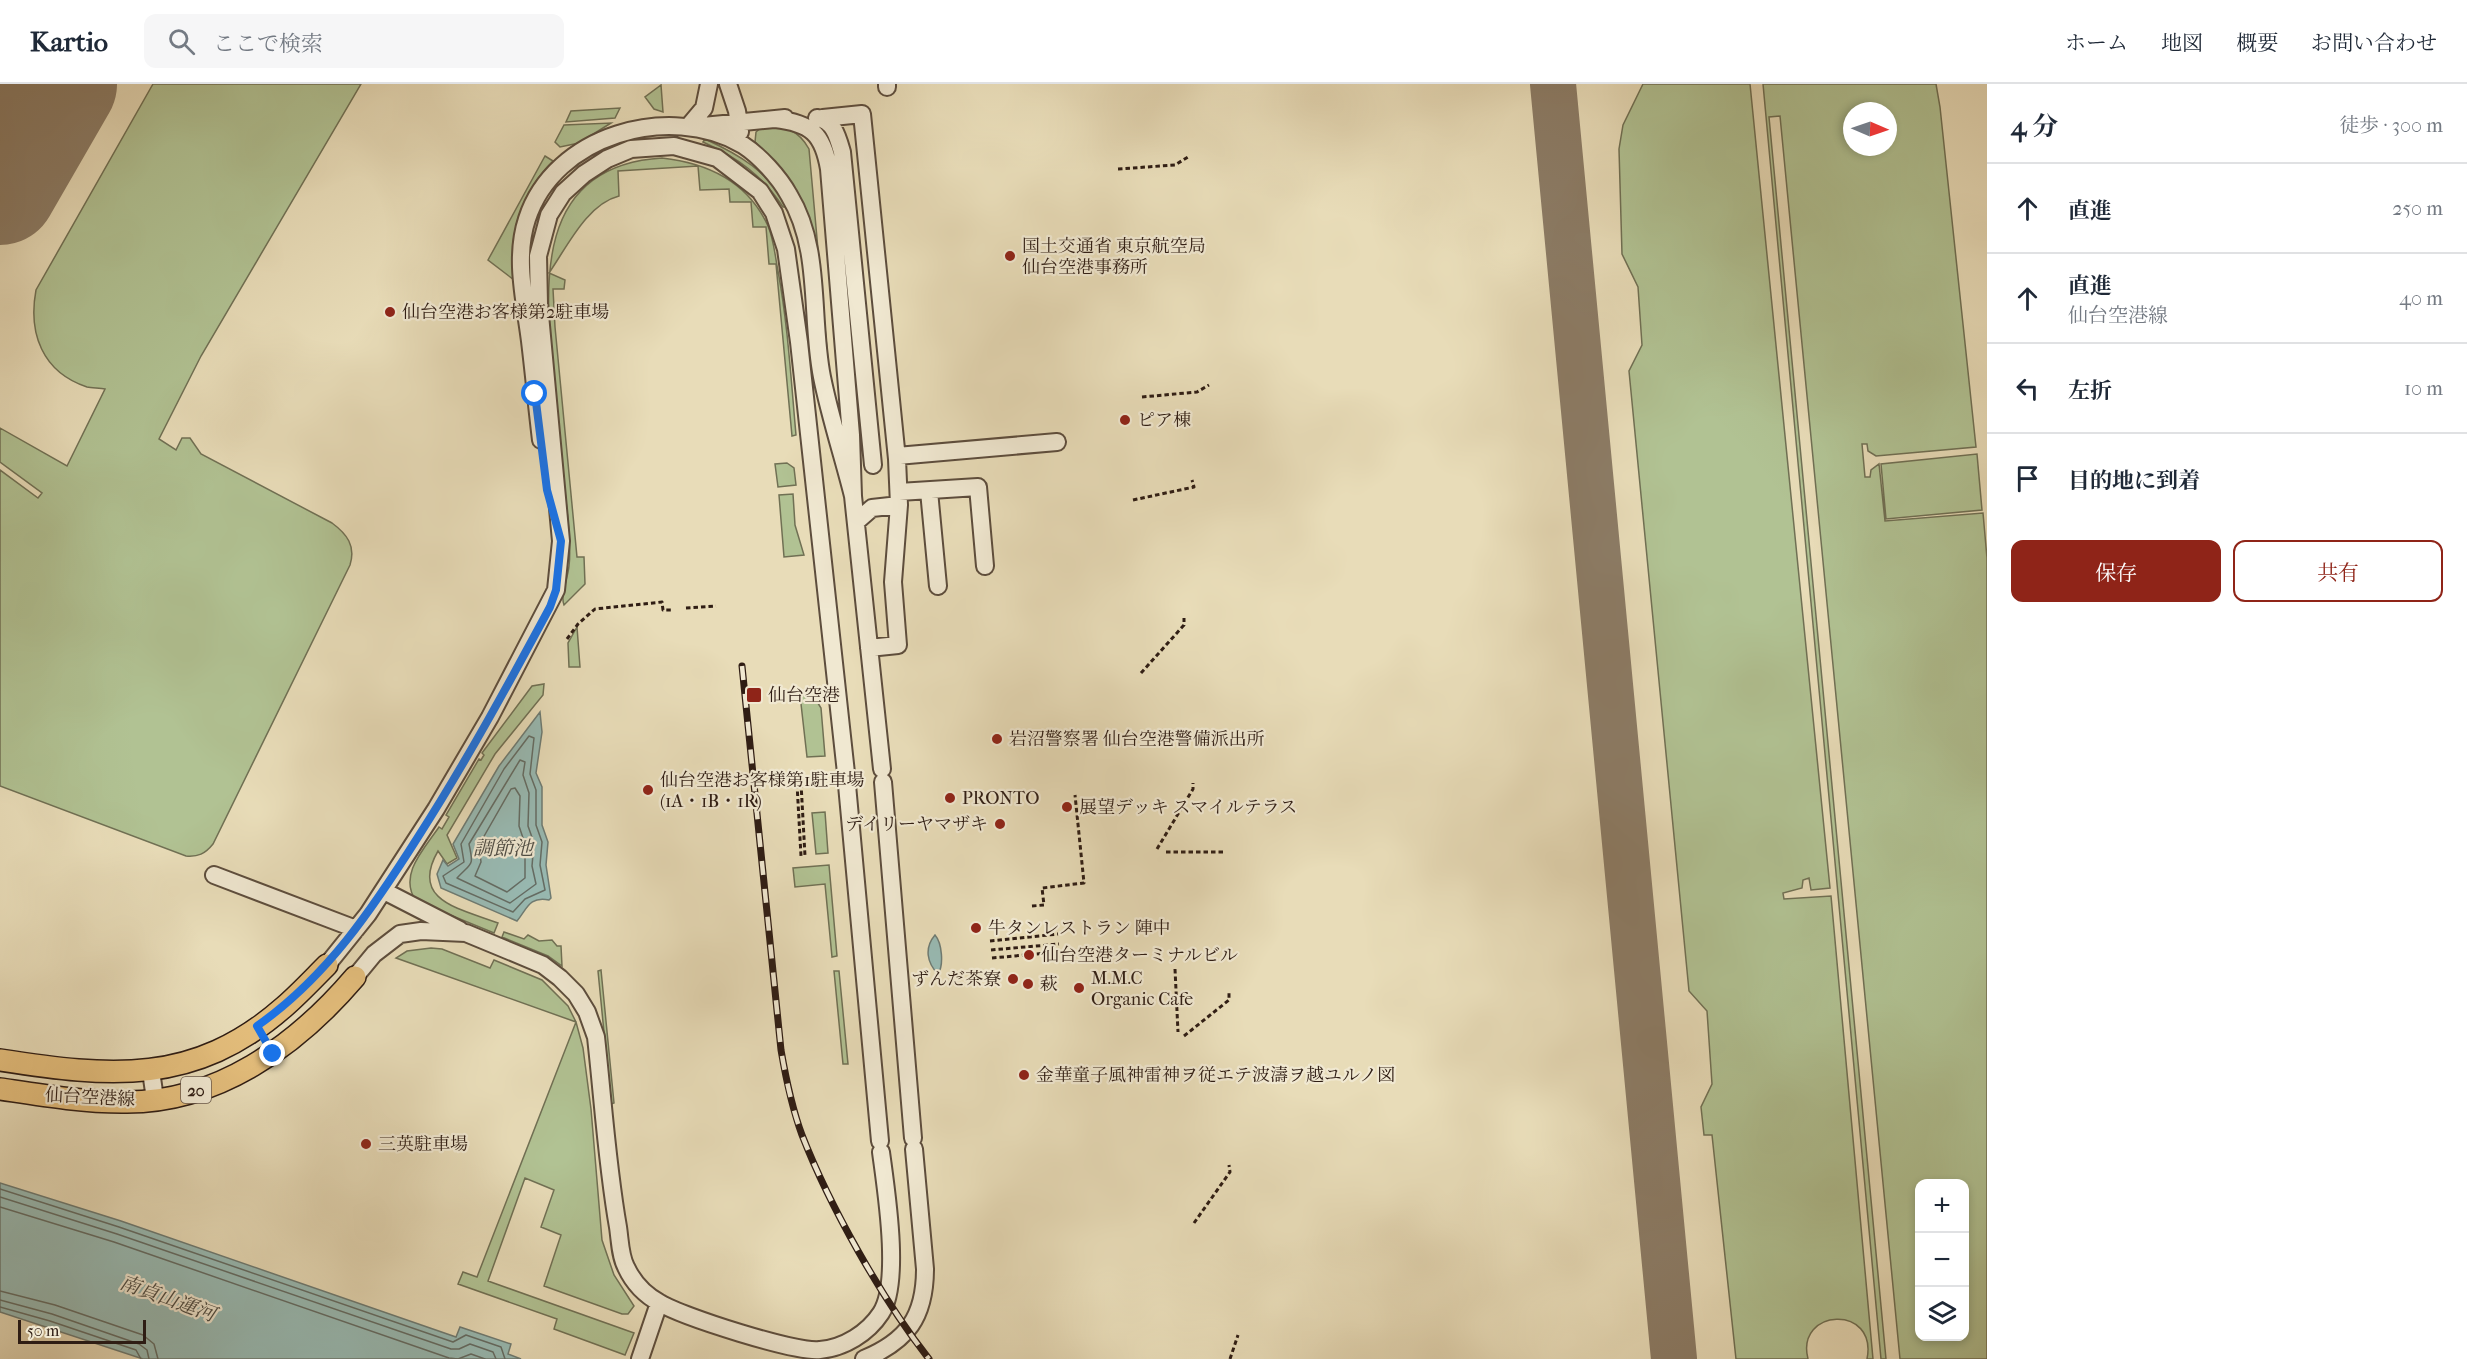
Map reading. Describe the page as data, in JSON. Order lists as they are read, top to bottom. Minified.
{"streets":{"main road":["20","仙台空港線"]},"water":["調節池","南貞山運河"],"places":{"other":["国土交通省 東京航空局 仙台空港事務所","仙台空港お客様第2駐車場","ピア棟","岩沼警察署 仙台空港警備派出所","仙台空港お客様第1駐車場 (1A・1B・1R)","PRONTO","展望デッキ スマイルテラス","デイリーヤマザキ","牛タンレストラン 陣中","仙台空港ターミナルビル","ずんだ茶寮","萩","M.M.C Organic Cafe","金華童子風神雷神ヲ従エテ波濤ヲ越ユルノ図","三英駐車場"],"transit":["仙台空港"]},"scale_bar":"50 m","north":"right","page":{"header":"Kartio","search":"ここで検索","nav":["ホーム","地図","概要","お問い合わせ"],"heading":["4 分","徒歩 · 300 m"],"list":[["直進","250 m"],["直進","仙台空港線","40 m"],["左折","10 m"],"目的地に到着"],"buttons":["保存","共有"],"map_buttons":["+","−"],"scale":"50 m"}}
